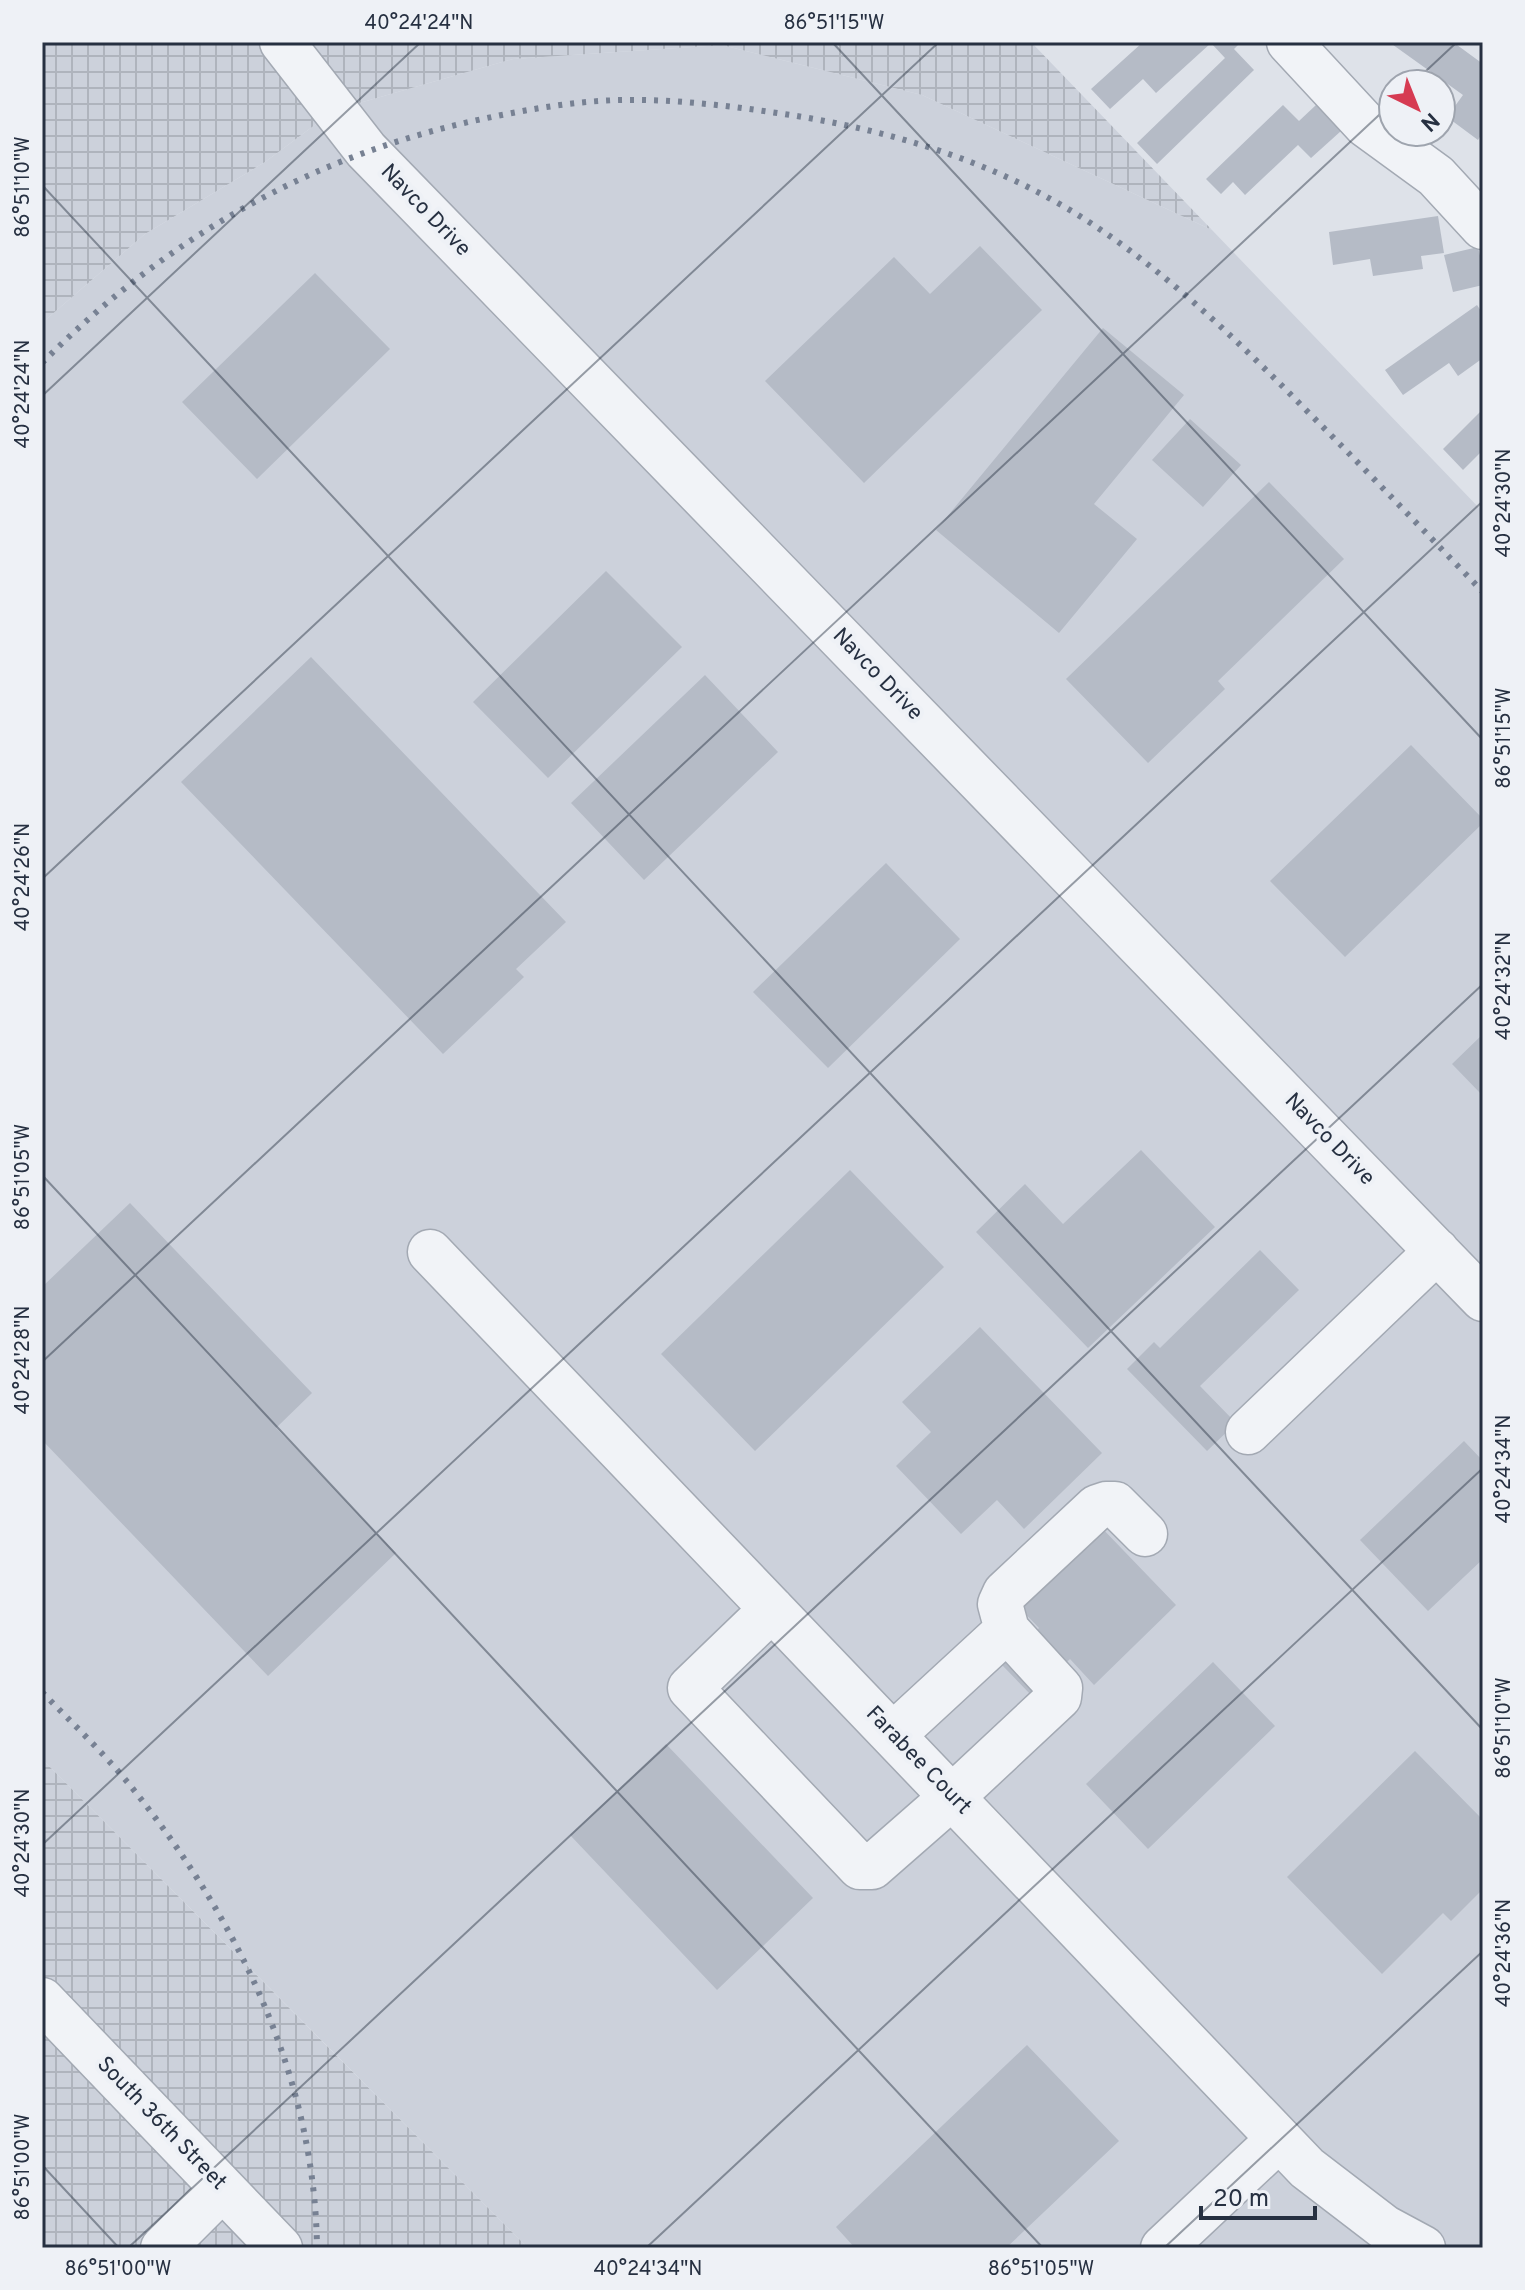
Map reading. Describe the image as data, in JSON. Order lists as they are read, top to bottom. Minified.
{"streets":{"street":["Navco Drive","Farabee Court","South 36th Street"]},"scale_bar":"20 m","north":"bottom right","coordinates":["40°24'24\"N","86°51'15\"W","86°51'10\"W","40°24'30\"N","40°24'26\"N","40°24'32\"N","86°51'05\"W","40°24'28\"N","40°24'34\"N","40°24'36\"N","86°51'00\"W"]}
